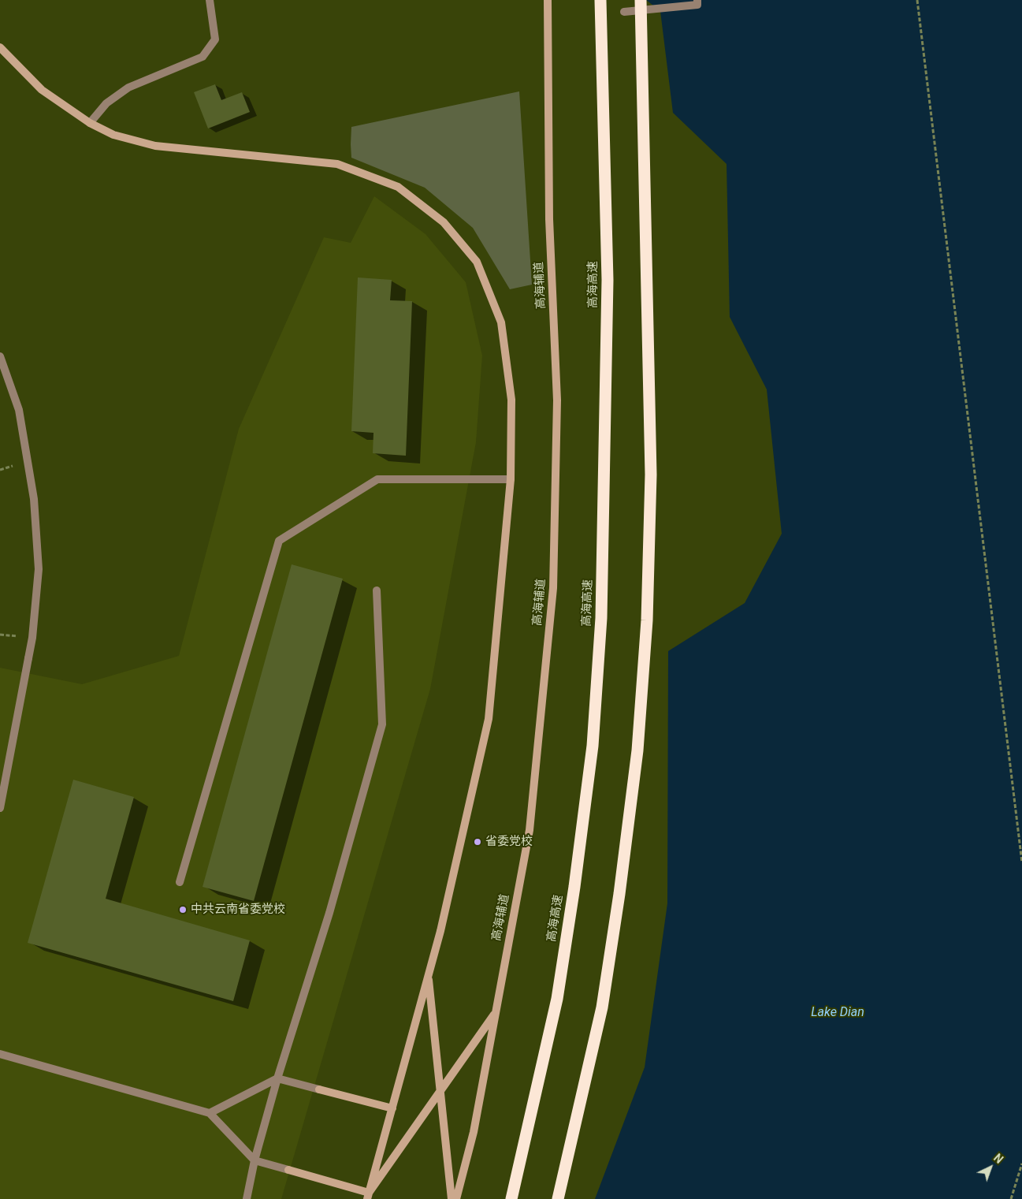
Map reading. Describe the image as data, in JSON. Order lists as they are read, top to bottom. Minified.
{"streets":{"highway":["高海高速"],"main road":["高海辅道"]},"water":["Lake Dian"],"places":["省委党校","中共云南省委党校"],"north":"top right"}
